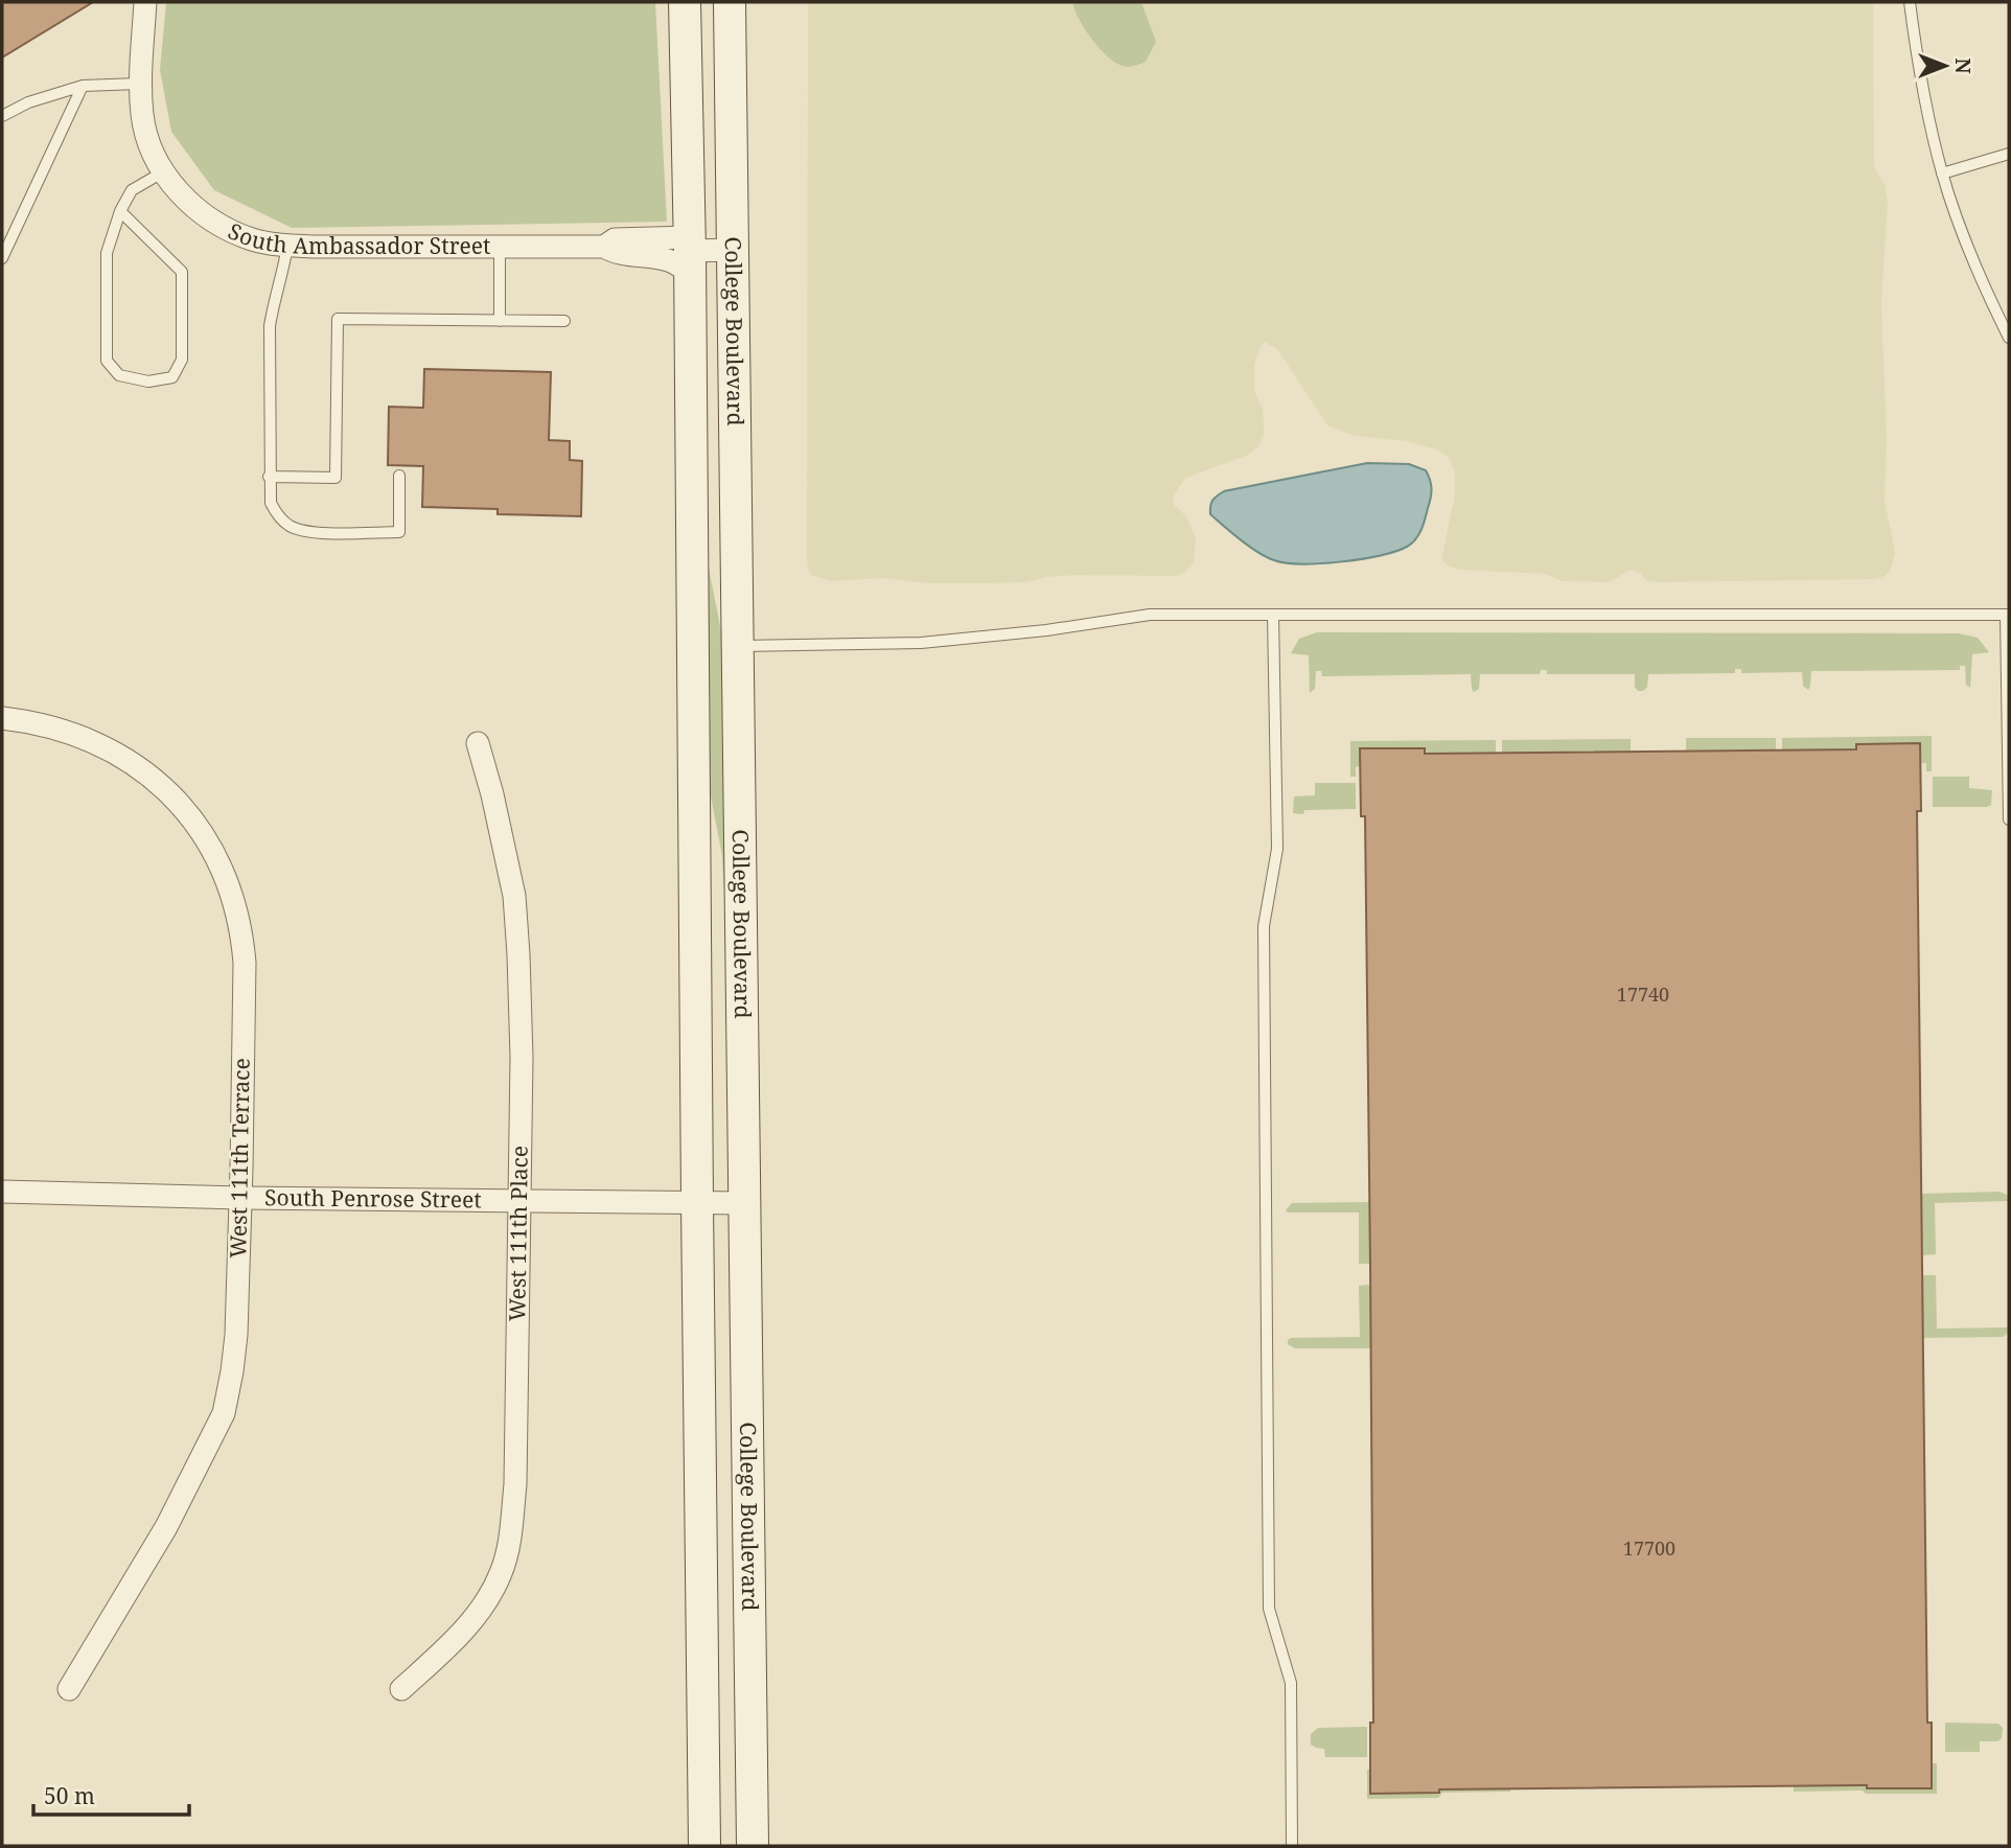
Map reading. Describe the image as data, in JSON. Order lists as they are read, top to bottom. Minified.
{"streets":{"main road":["College Boulevard"],"street":["South Ambassador Street","West 111th Terrace","South Penrose Street","West 111th Place"]},"crossings":[["South Ambassador Street","College Boulevard"],["College Boulevard","South Penrose Street"],["West 111th Terrace","South Penrose Street"],["South Penrose Street","West 111th Place"]],"house_numbers":["17740","17700"],"scale_bar":"50 m","north":"right"}
